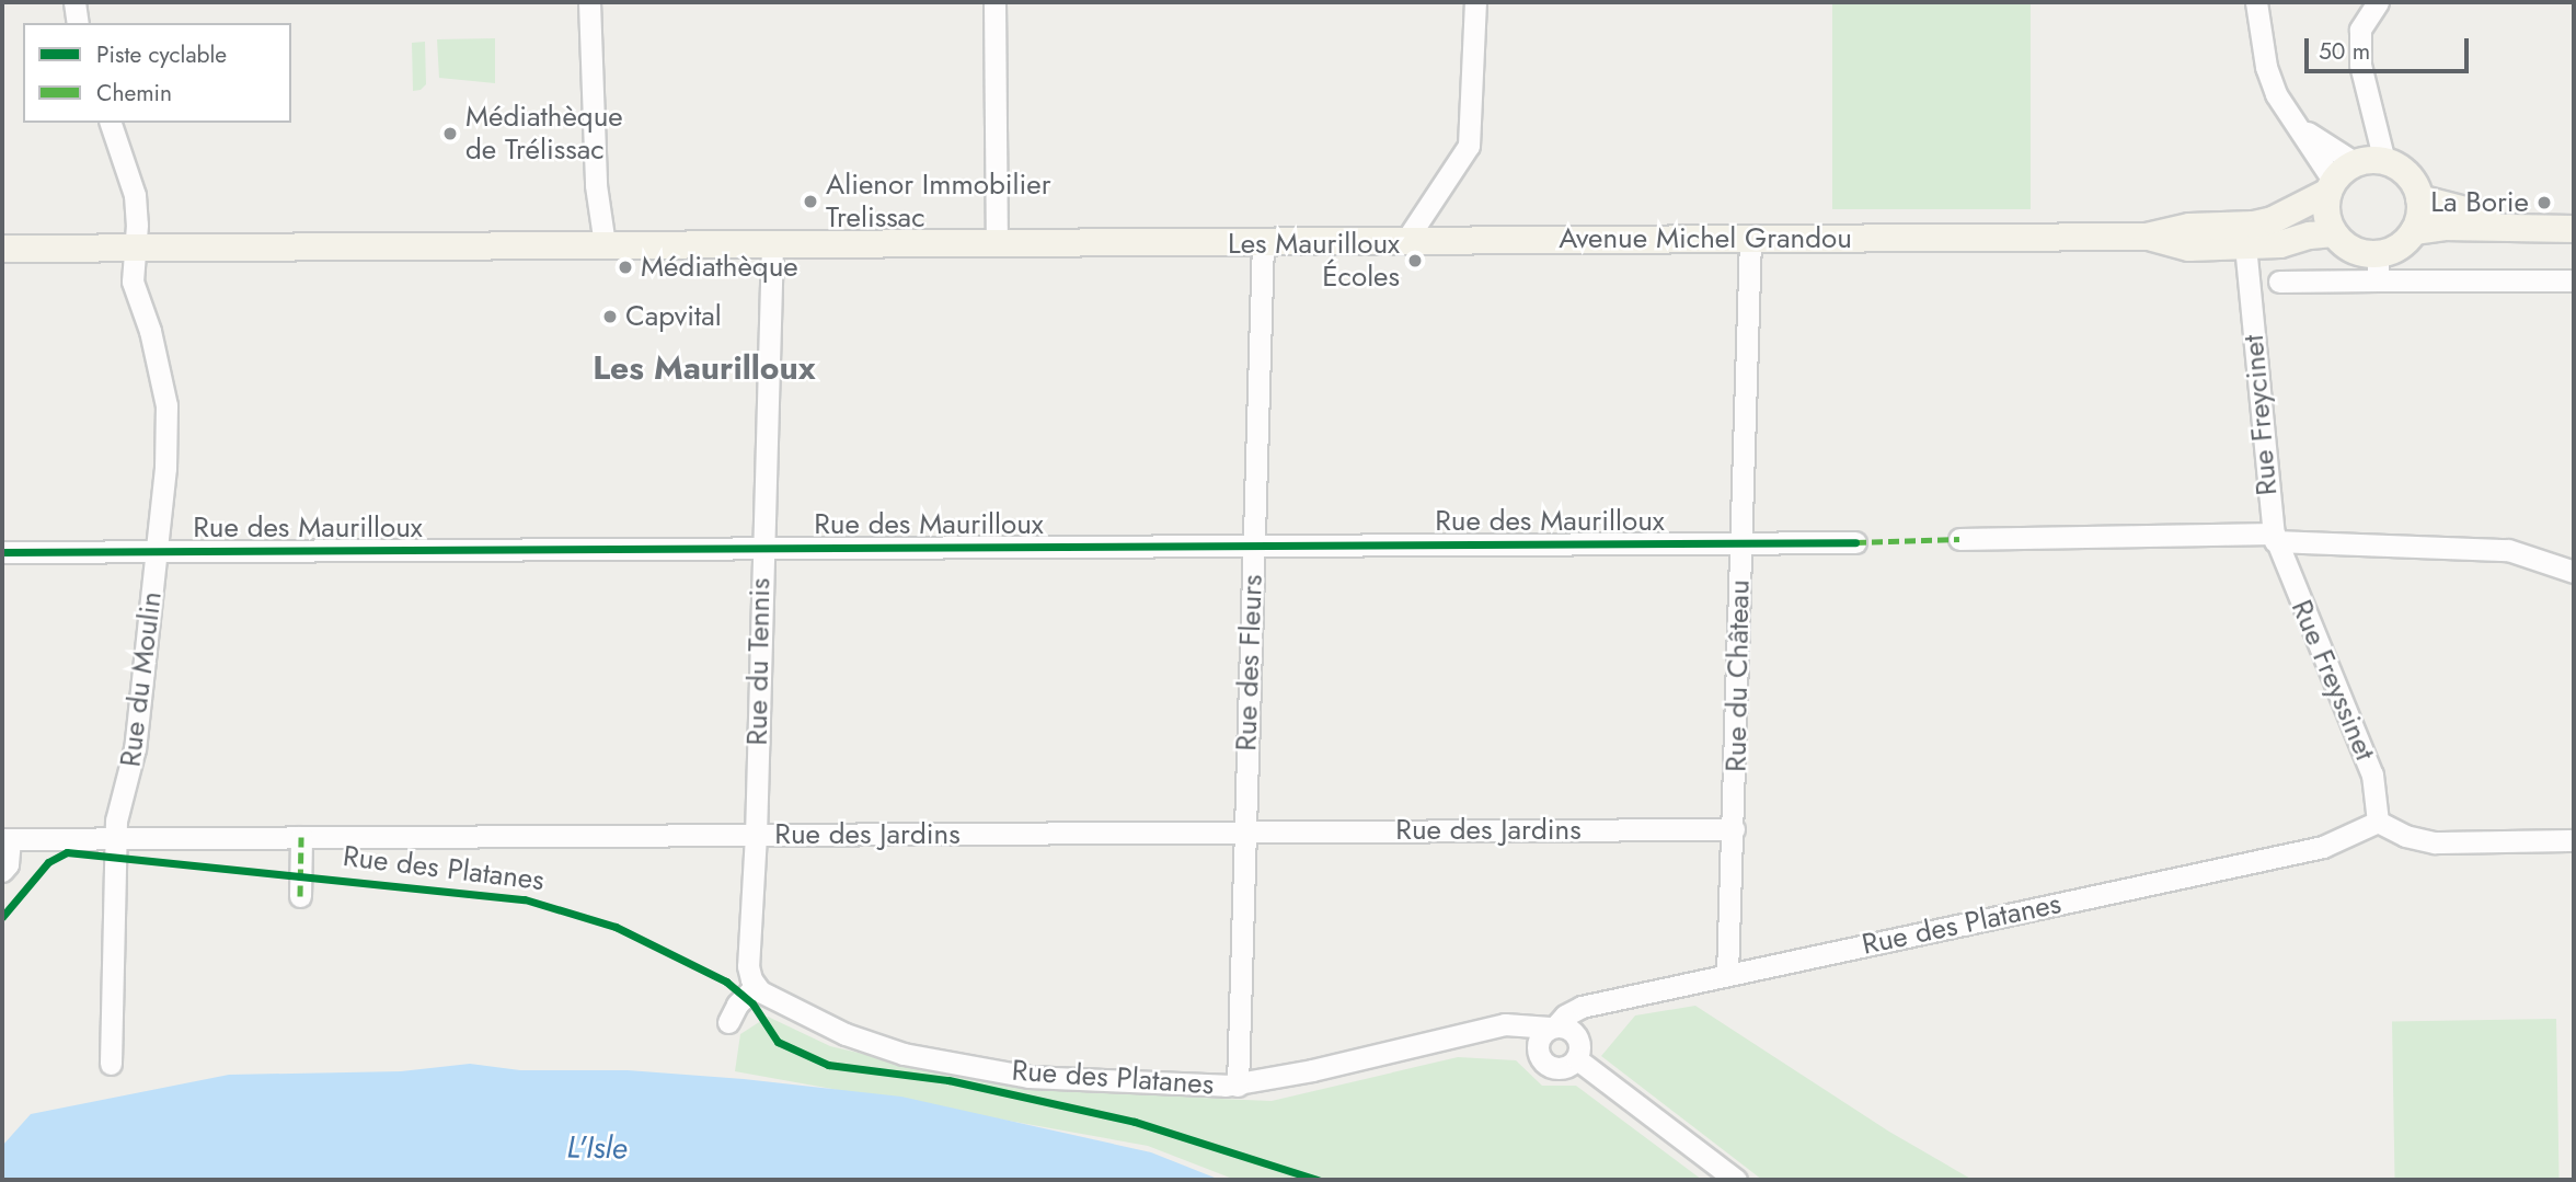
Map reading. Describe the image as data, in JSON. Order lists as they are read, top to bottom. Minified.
{"streets":{"main road":["Avenue Michel Grandou"],"street":["Rue Freycinet","Rue des Maurilloux","Rue du Tennis","Rue des Fleurs","Rue du Château","Rue du Moulin","Rue Freyssinet","Rue des Jardins","Rue des Platanes"]},"crossings":[["Avenue Michel Grandou","Rue Freycinet"],["Avenue Michel Grandou","Rue du Tennis"],["Avenue Michel Grandou","Rue des Fleurs"],["Avenue Michel Grandou","Rue du Château"],["Avenue Michel Grandou","Rue du Moulin"],["Rue Freycinet","Rue Freyssinet"],["Rue des Maurilloux","Rue du Tennis"],["Rue des Maurilloux","Rue des Fleurs"],["Rue des Maurilloux","Rue du Château"],["Rue des Maurilloux","Rue du Moulin"],["Rue du Tennis","Rue des Jardins"],["Rue du Tennis","Rue des Platanes"],["Rue des Fleurs","Rue des Jardins"],["Rue des Fleurs","Rue des Platanes"],["Rue du Château","Rue des Jardins"],["Rue du Château","Rue des Platanes"],["Rue du Moulin","Rue des Jardins"],["Rue Freyssinet","Rue des Platanes"]],"districts":["Les Maurilloux"],"water":["L'Isle"],"places":["Médiathèque de Trélissac","Alienor Immobilier Trelissac","La Borie","Les Maurilloux Écoles","Médiathèque","Capvital"],"legend":["Piste cyclable","Chemin"],"scale_bar":"50 m"}
